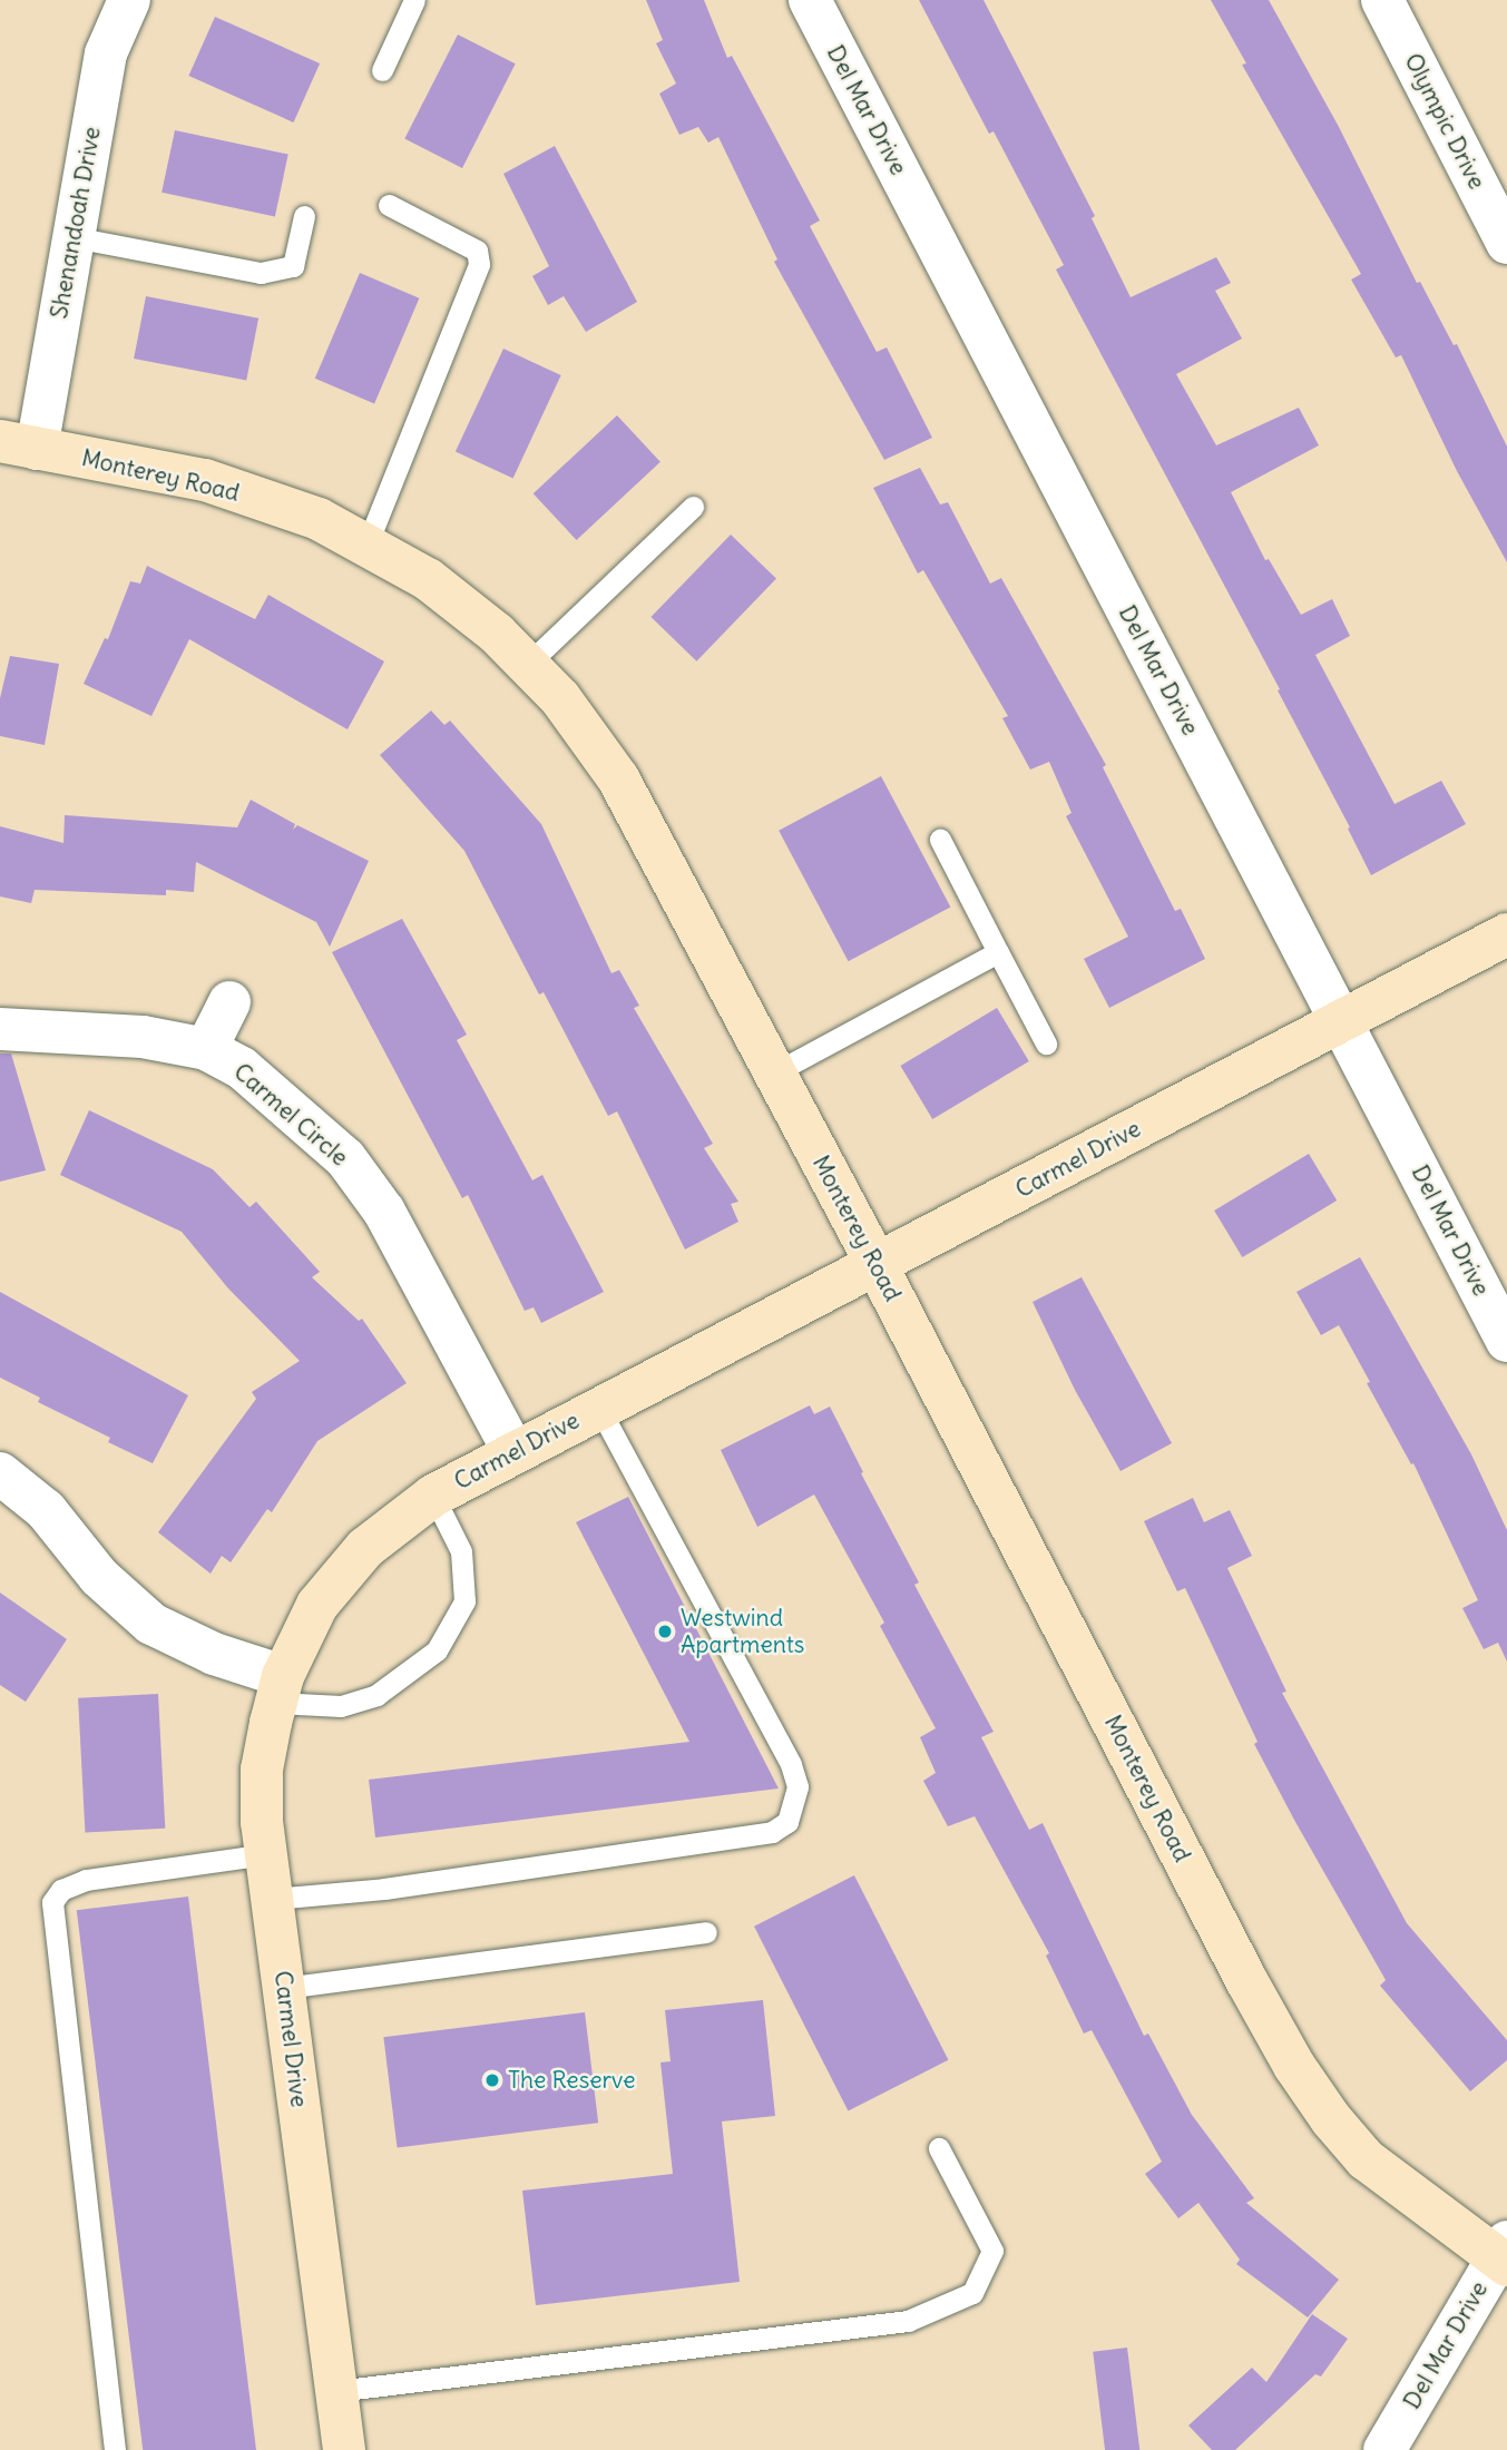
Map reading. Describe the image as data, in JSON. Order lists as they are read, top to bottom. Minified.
{"streets":{"street":["Del Mar Drive","Olympic Drive","Shenandoah Drive","Monterey Road","Carmel Circle","Carmel Drive"]},"crossings":[["Del Mar Drive","Monterey Road"],["Del Mar Drive","Carmel Drive"],["Shenandoah Drive","Monterey Road"],["Monterey Road","Carmel Drive"],["Carmel Circle","Carmel Drive"]],"places":["Westwind Apartments","The Reserve"]}
